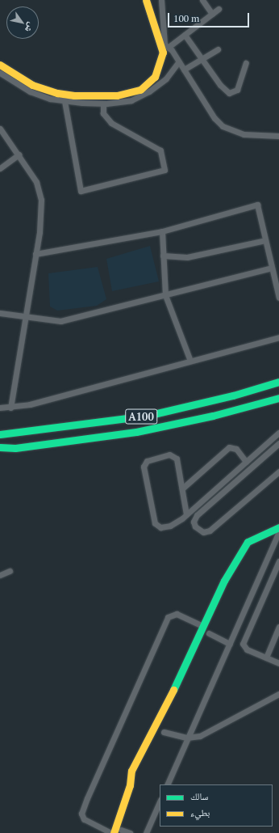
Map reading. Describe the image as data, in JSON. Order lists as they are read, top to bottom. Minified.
{"streets":{"main road":["A100"]},"legend":["سالك","بطيء"],"scale_bar":"100 m","north":"bottom right"}
